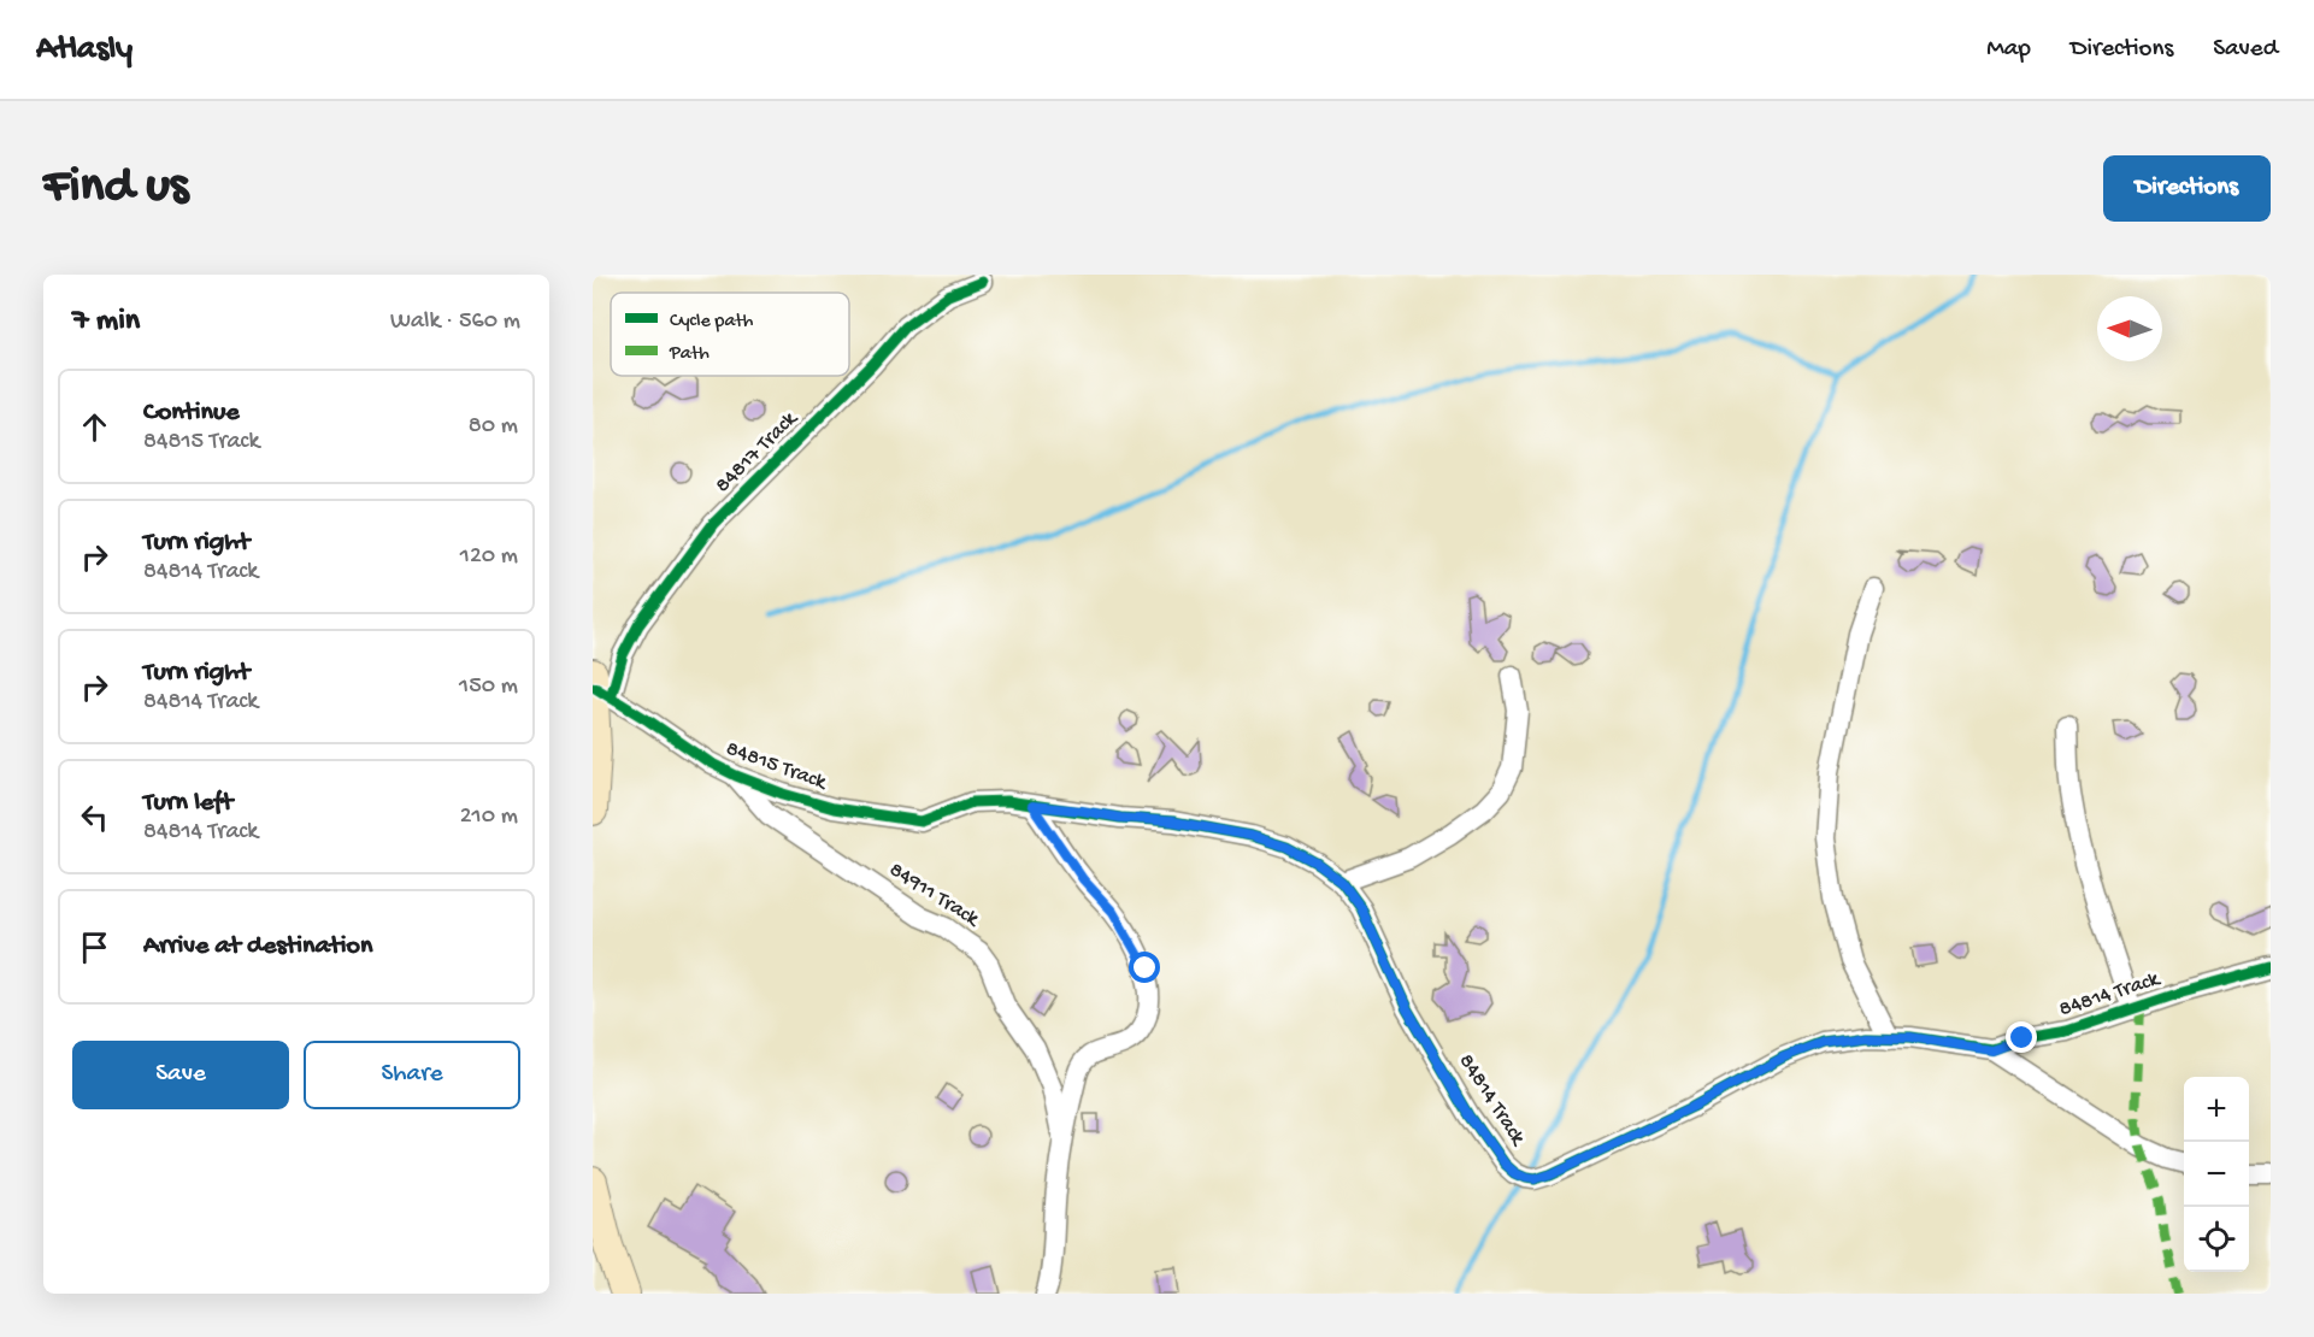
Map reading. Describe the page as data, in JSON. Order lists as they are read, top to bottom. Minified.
{"streets":{"street":["84817 Track","84815 Track","84911 Track","84814 Track"]},"crossings":[["84817 Track","84815 Track"],["84815 Track","84911 Track"],["84815 Track","84814 Track"]],"legend":["Cycle path","Path"],"north":"left","page":{"header":"Atlasly","nav":["Map","Directions","Saved"],"buttons":["Directions",["Save","Share"]],"title":"Find us","heading":["7 min","Walk · 560 m"],"list":[["Continue","84815 Track","80 m"],["Turn right","84814 Track","120 m"],["Turn right","84814 Track","150 m"],["Turn left","84814 Track","210 m"],"Arrive at destination"],"map_buttons":["+","−"]}}
